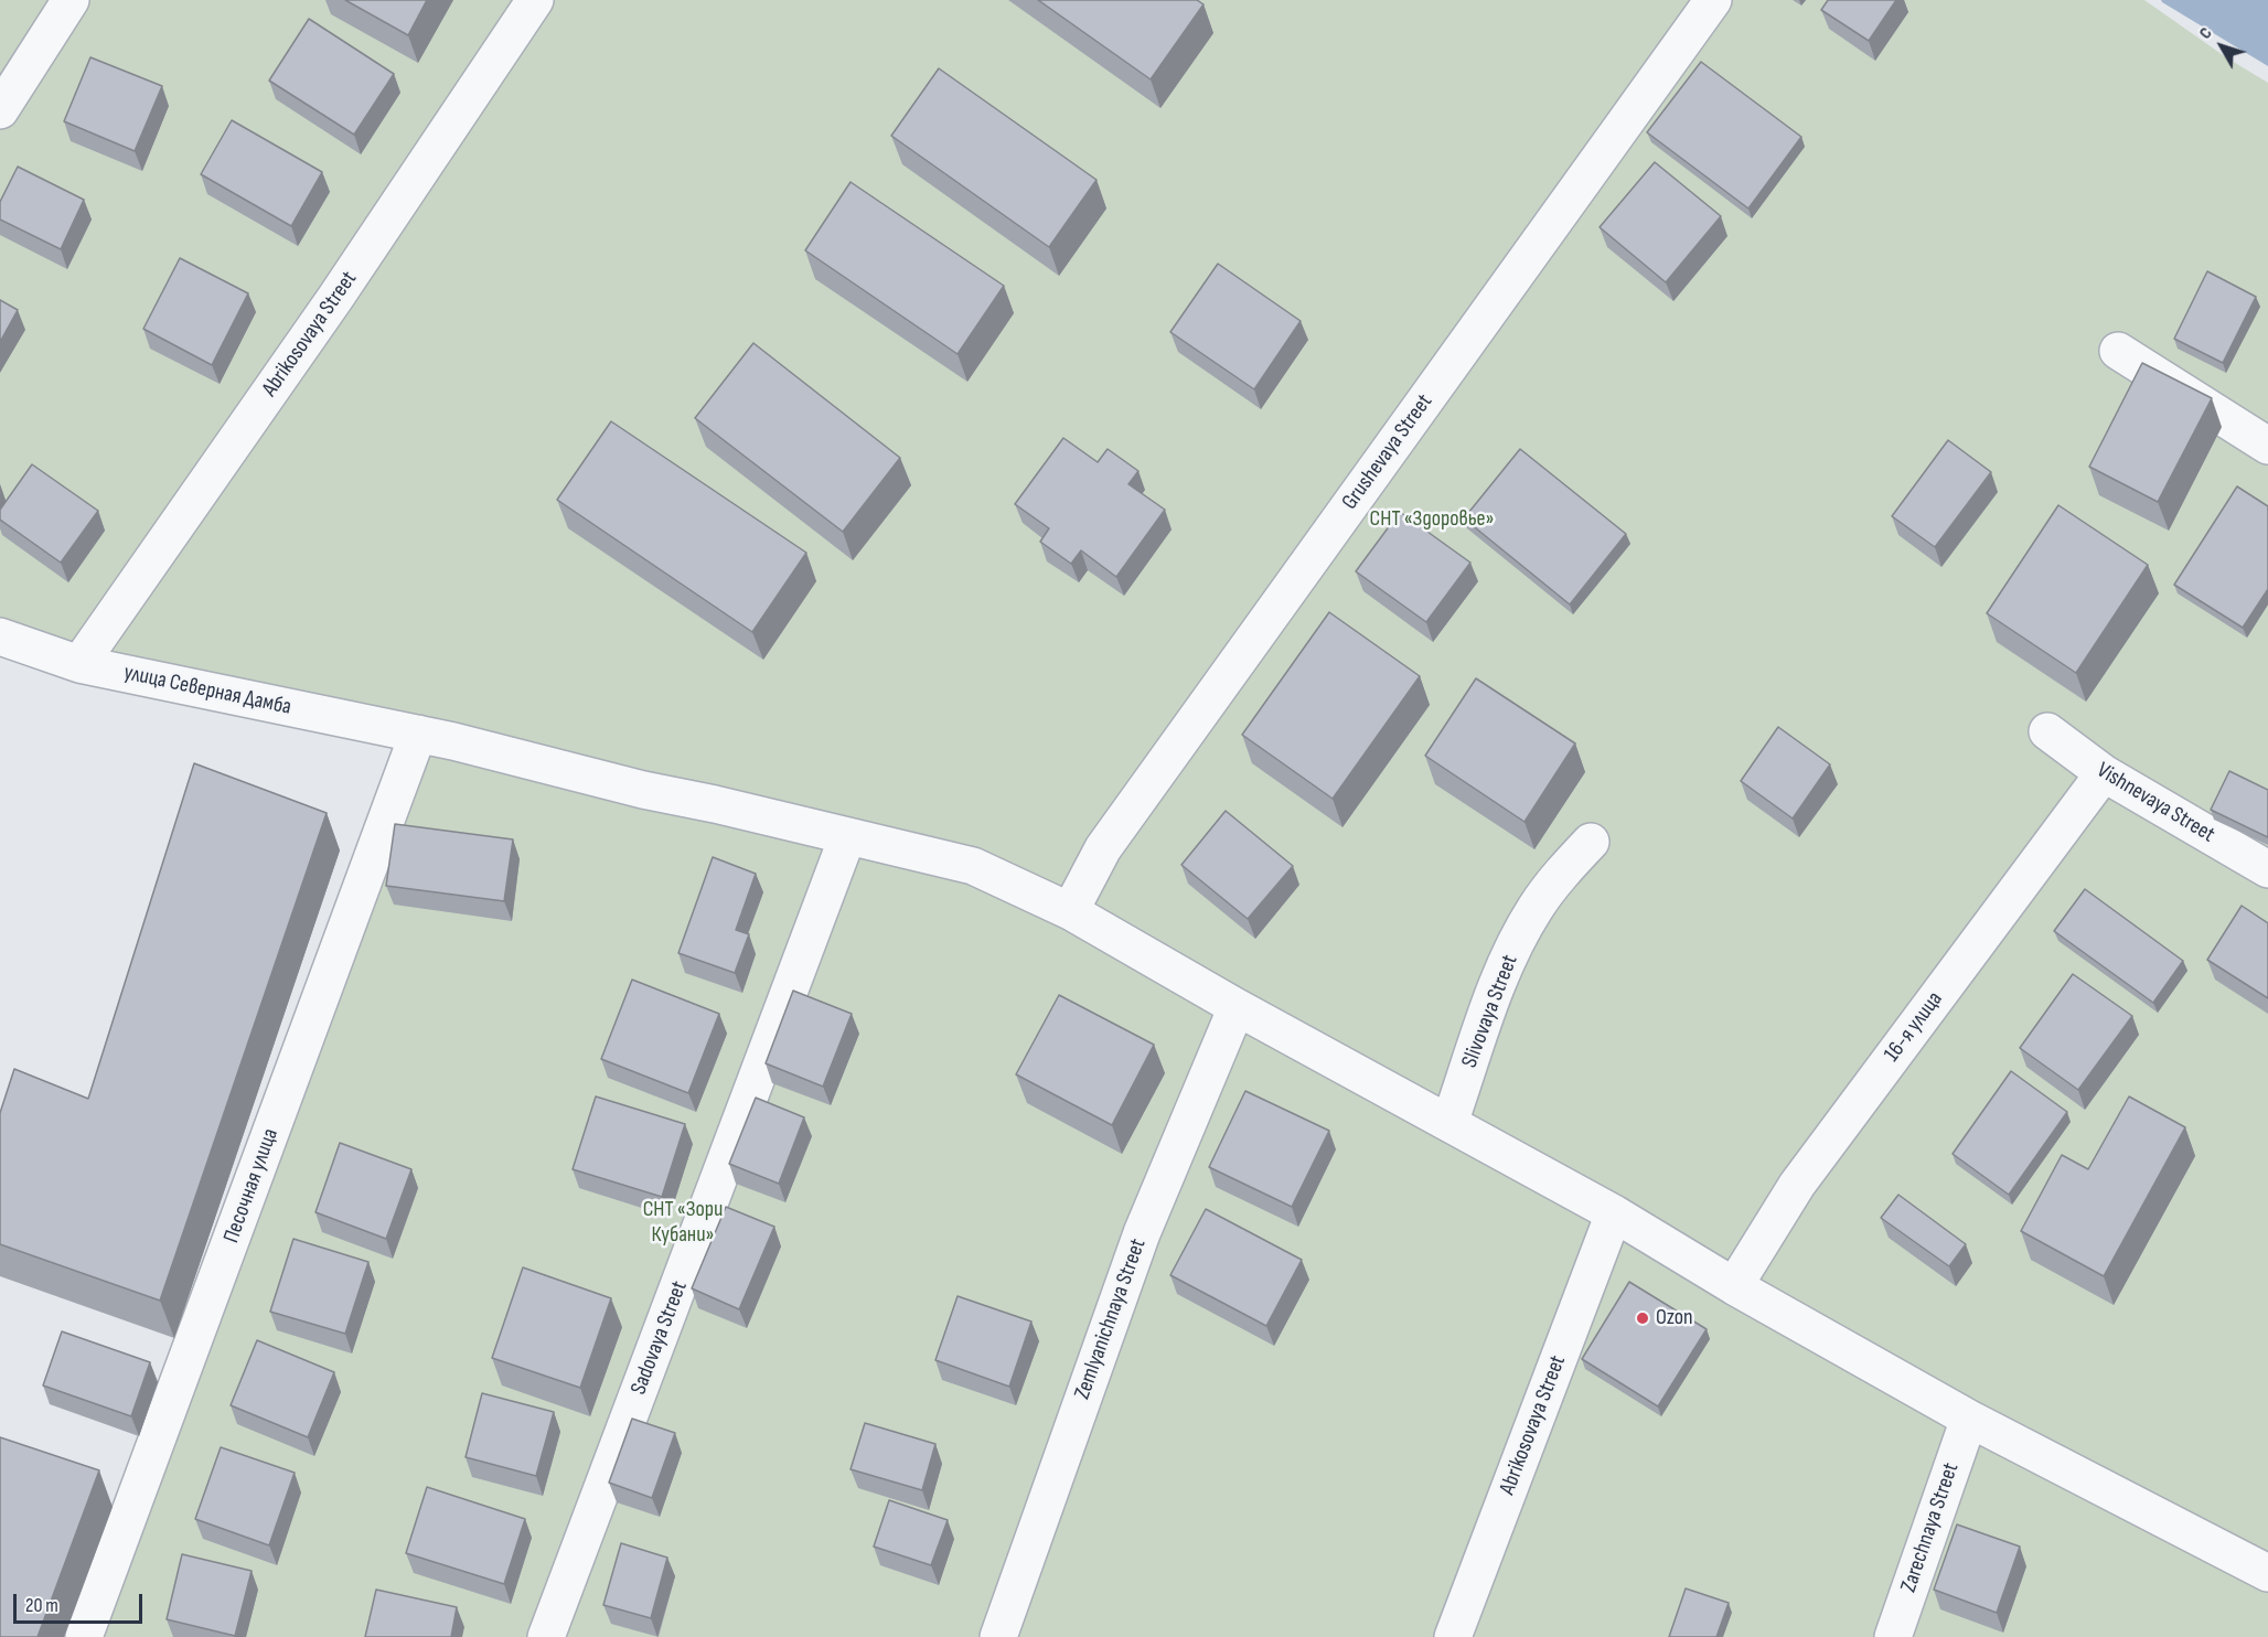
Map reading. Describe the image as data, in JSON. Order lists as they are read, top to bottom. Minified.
{"streets":{"street":["Abrikosovaya Street","Grushevaya Street","улица Северная Дамба","Vishnevaya Street","Slivovaya Street","16-я улица","Песочная улица","Zemlyanichnaya Street","Sadovaya Street","Zarechnaya Street"]},"crossings":[["Abrikosovaya Street","улица Северная Дамба"],["Grushevaya Street","улица Северная Дамба"],["улица Северная Дамба","Slivovaya Street"],["улица Северная Дамба","16-я улица"],["улица Северная Дамба","Песочная улица"],["улица Северная Дамба","Zemlyanichnaya Street"],["улица Северная Дамба","Sadovaya Street"],["улица Северная Дамба","Zarechnaya Street"],["Vishnevaya Street","16-я улица"]],"parks":["СНТ «Здоровье»","СНТ «Зори Кубани»"],"places":["Ozon"],"scale_bar":"20 m","north":"top left"}
